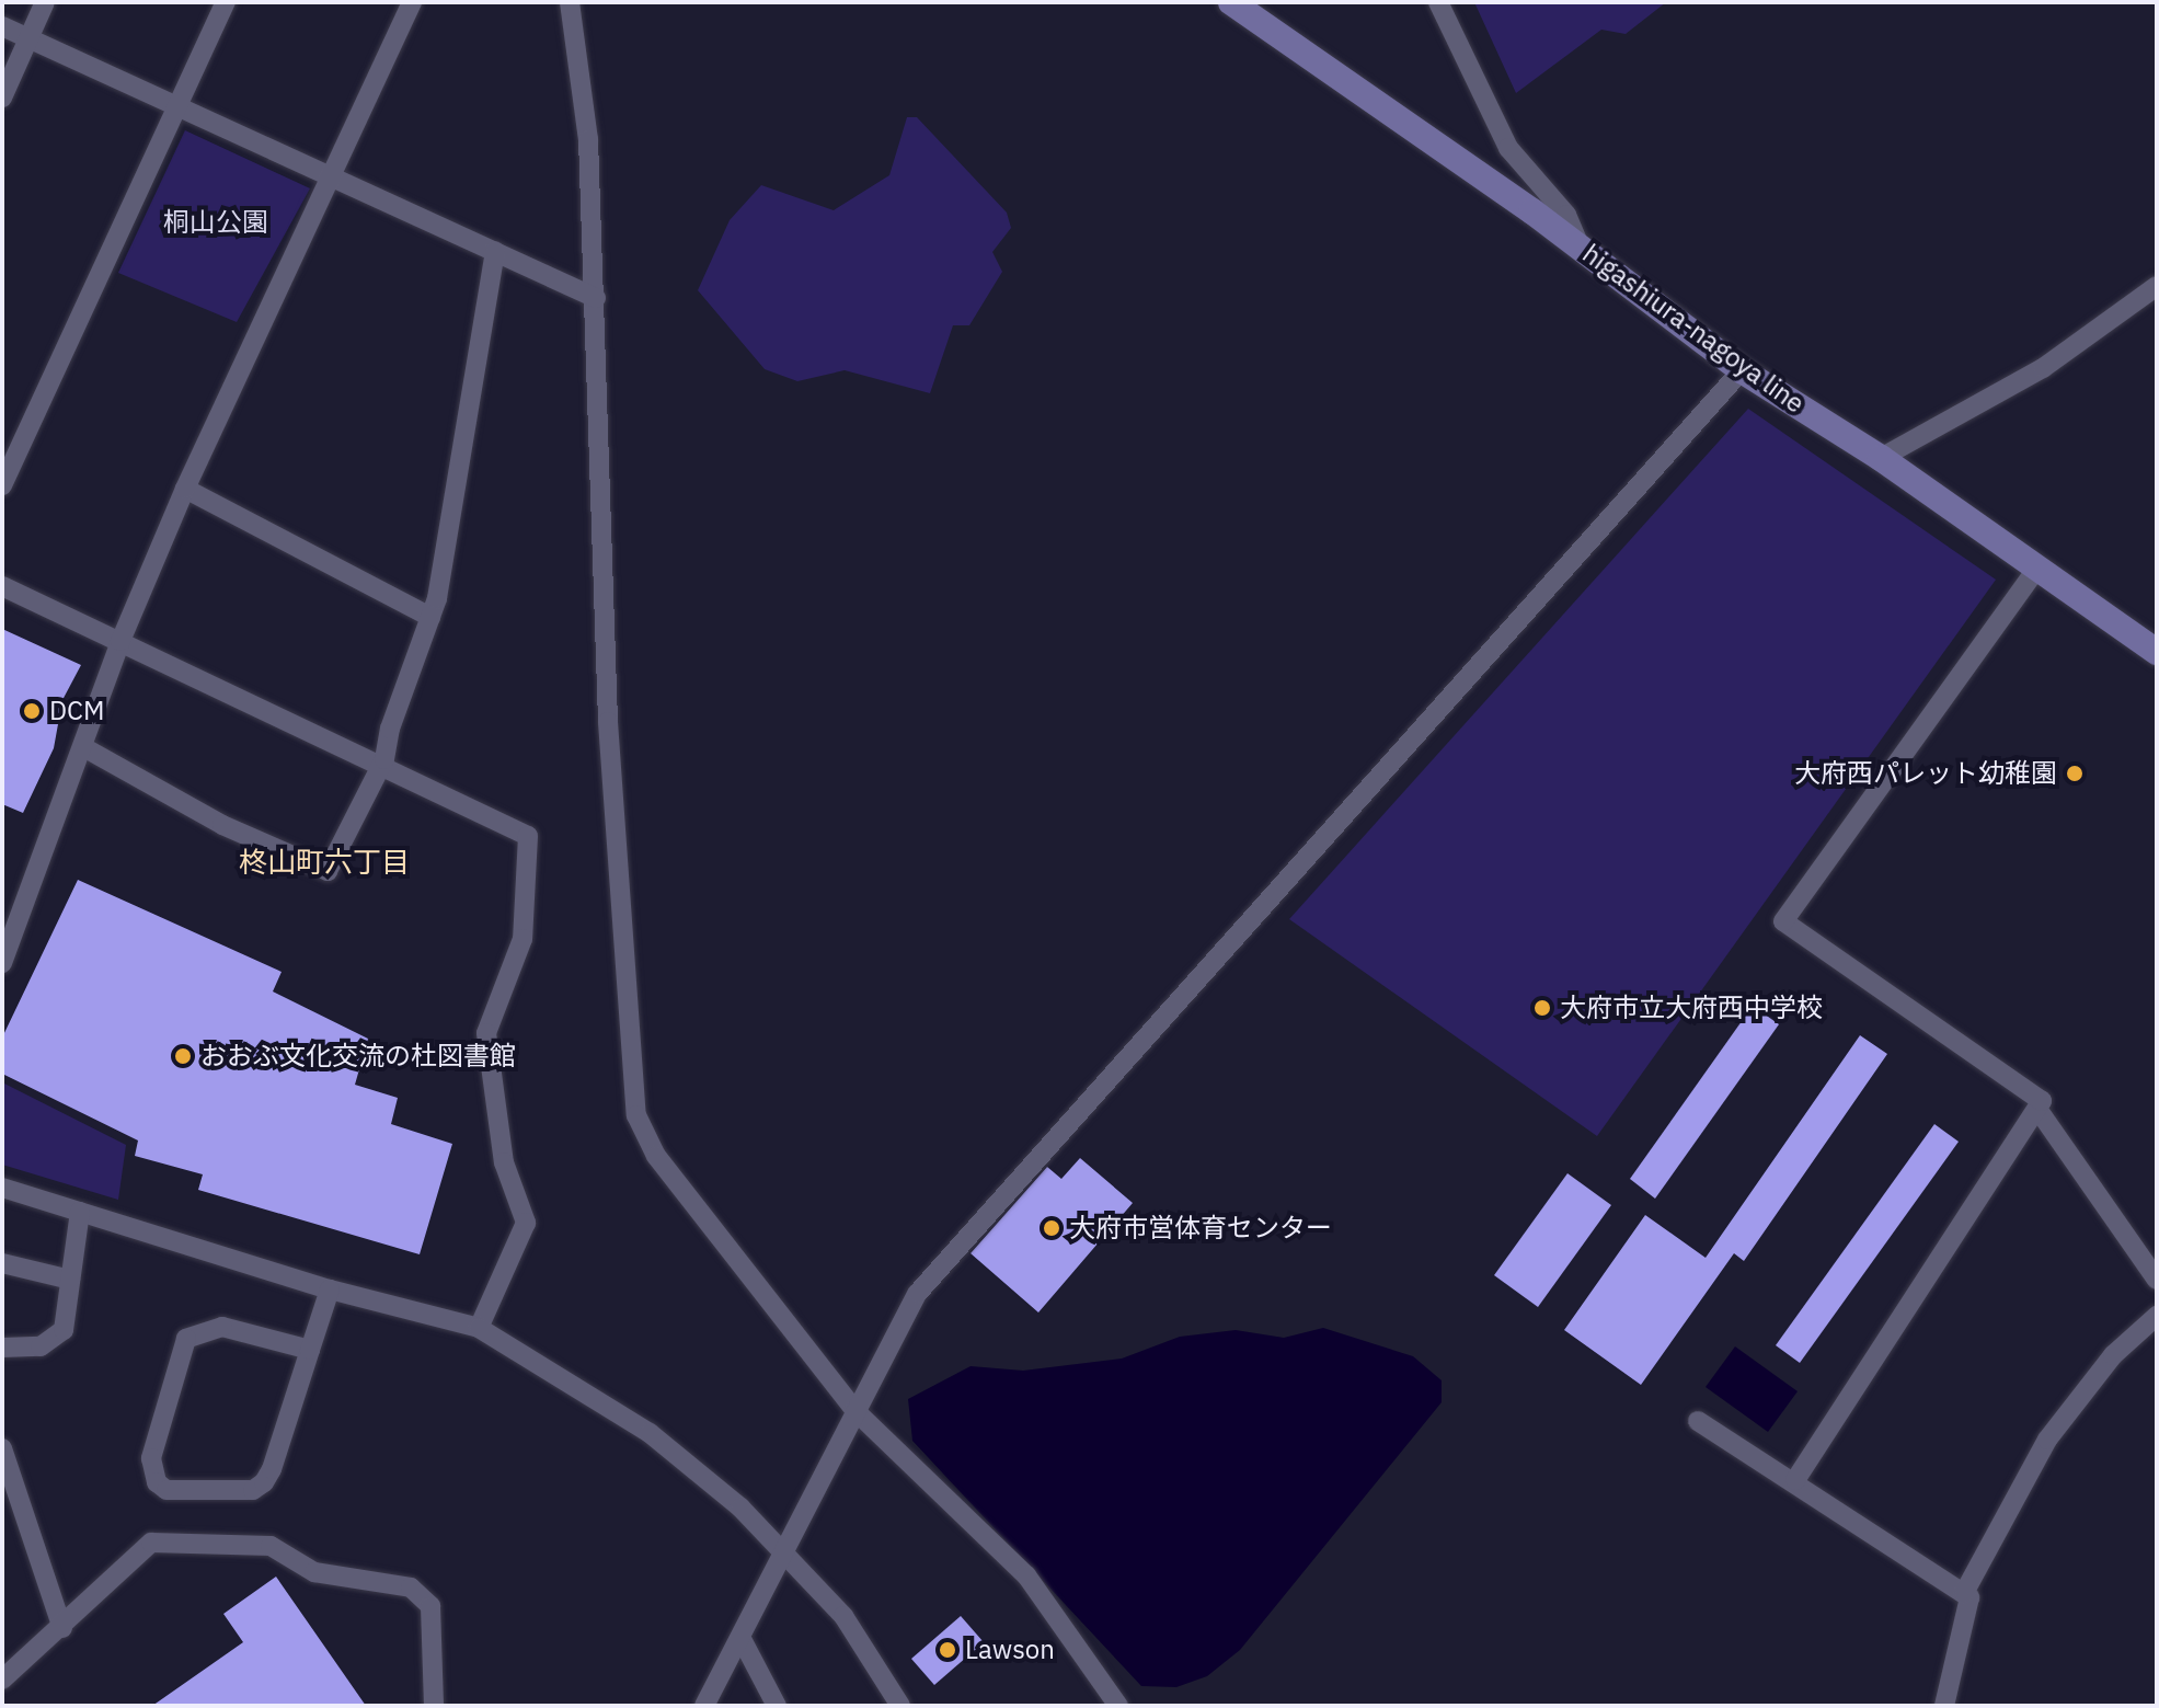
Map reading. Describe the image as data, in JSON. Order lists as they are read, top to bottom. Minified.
{"streets":{"main road":["higashiura-nagoya line"]},"districts":["柊山町六丁目"],"parks":["桐山公園"],"places":["DCM","大府西パレット幼稚園","大府市立大府西中学校","おおぶ文化交流の杜図書館","大府市営体育センター","Lawson"]}
